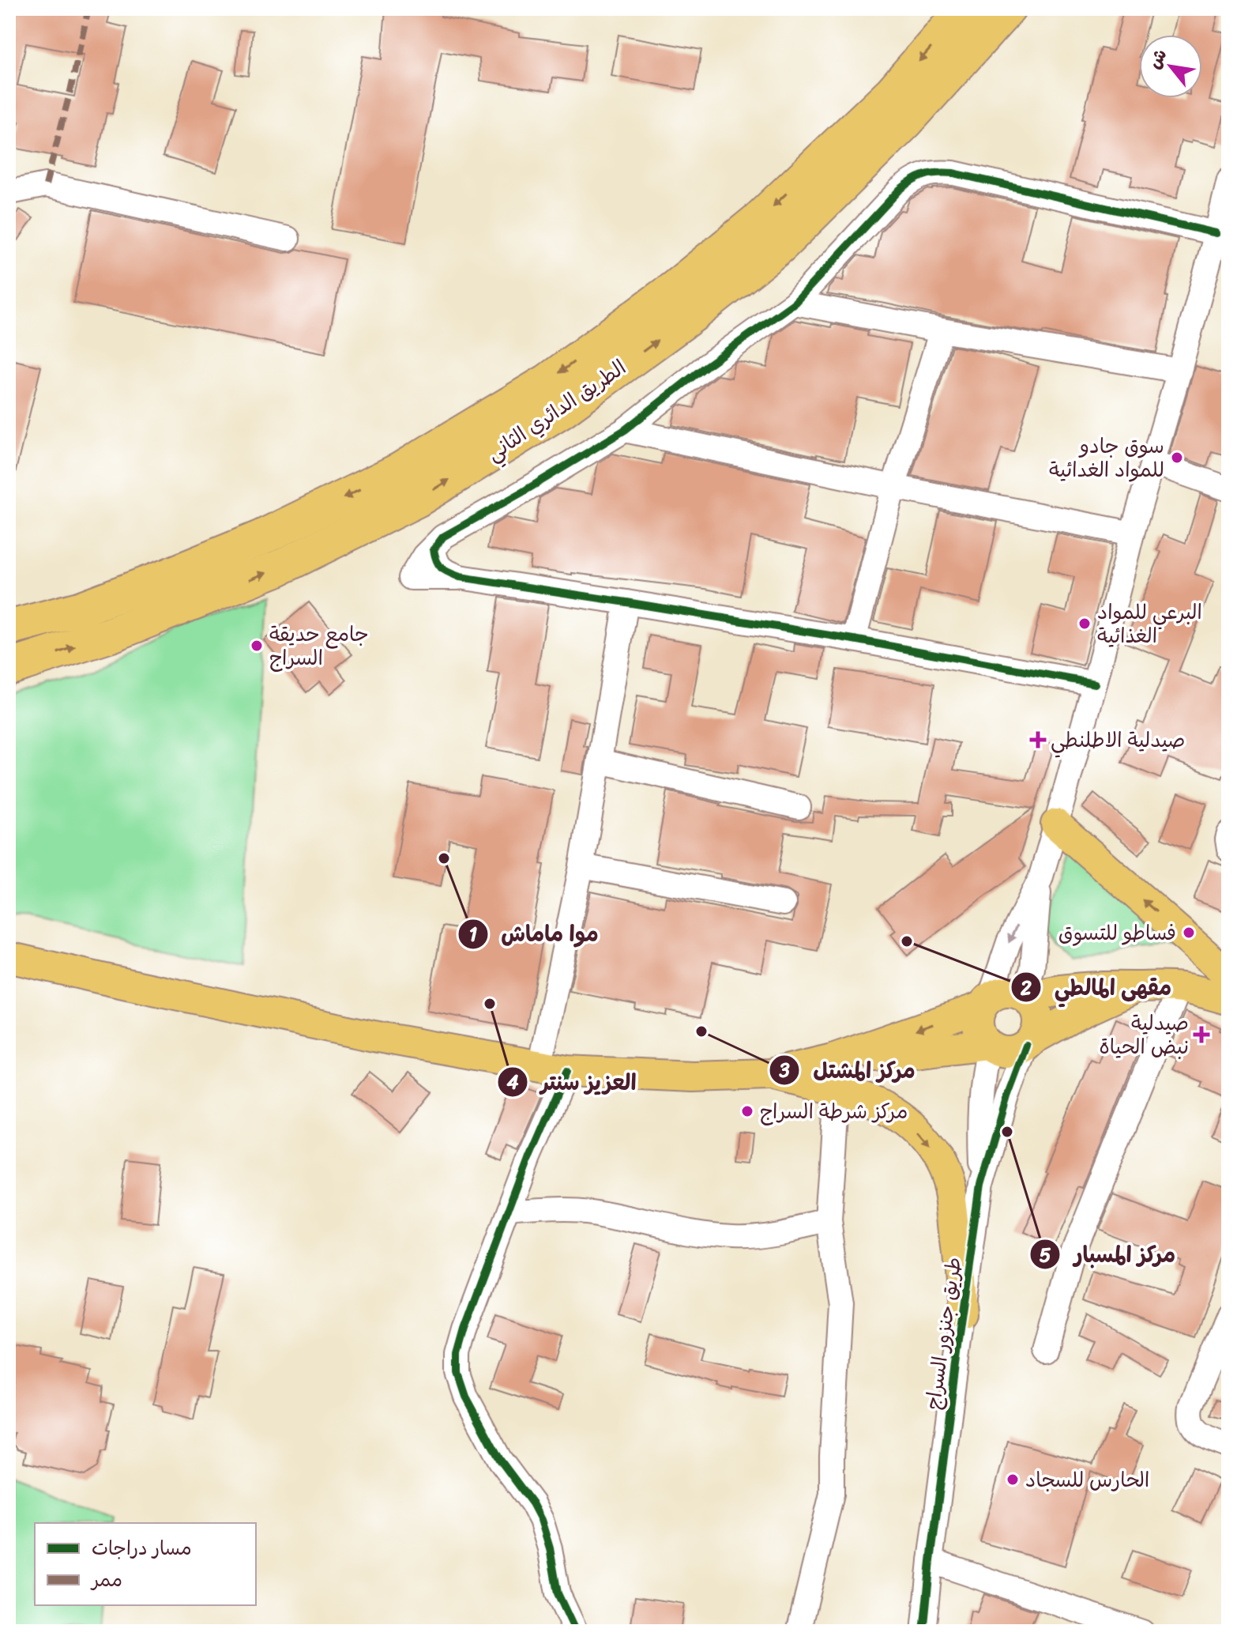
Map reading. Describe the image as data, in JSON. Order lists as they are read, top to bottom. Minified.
{"streets":{"highway":["الطريق الدائري الثاني"],"street":["طريق جنزور السراج"]},"places":{"other":["سوق جادو للمواد الغدائية","البرعي للمواد الغذائية","جامع حديقة السراج","موا ماماش","فساطو للتسوق","مقهى المالطي","العزيز سنتر","مركز المشتل","مركز شرطة السراج","مركز المسبار","الحارس للسجاد"],"health":["صيدلية الاطلنطي","صيدلية نبض الحياة"]},"legend":["مسار دراجات","ممر"],"north":"top left"}
